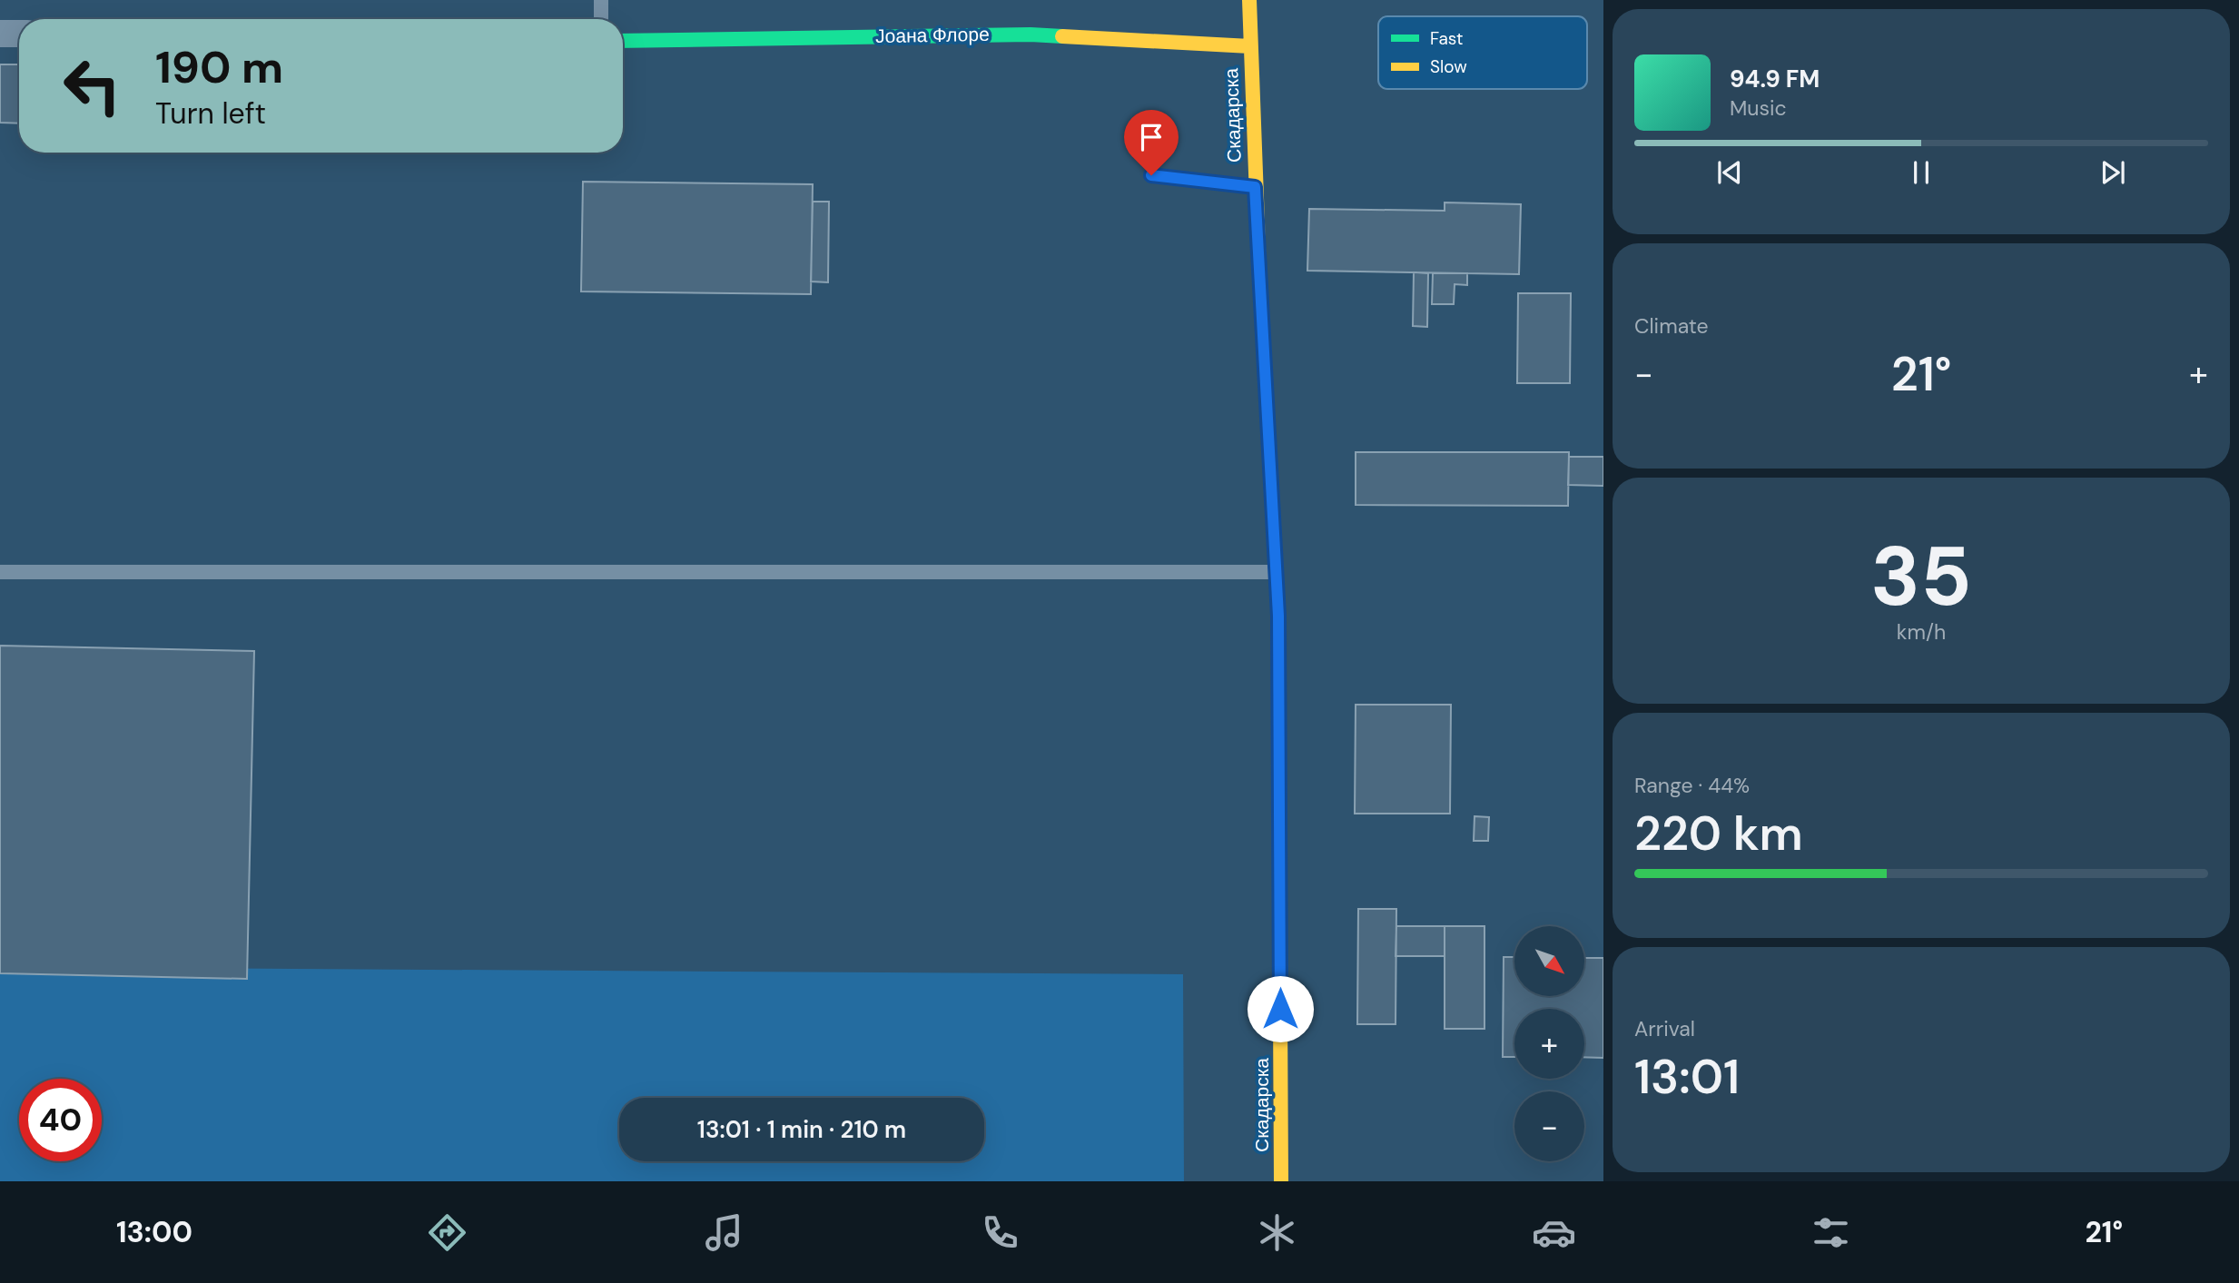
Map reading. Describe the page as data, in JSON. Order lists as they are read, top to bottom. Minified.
{"streets":{"street":["Јоана Флоре","Скадарска"]},"crossings":[["Јоана Флоре","Скадарска"]],"legend":["Fast","Slow"],"north":"bottom right","page":{"turn":["190 m","Turn left"],"song":["94.9 FM","Music"],"tile":["Climate",["35","km/h"],["Range · 44%","220 km"],["Arrival","13:01"]],"heat":["−","21°","+"],"map_buttons":["+","−"],"limit":"40","trip":"13:01 · 1 min · 210 m","tabs":["13:00","21°"]}}
